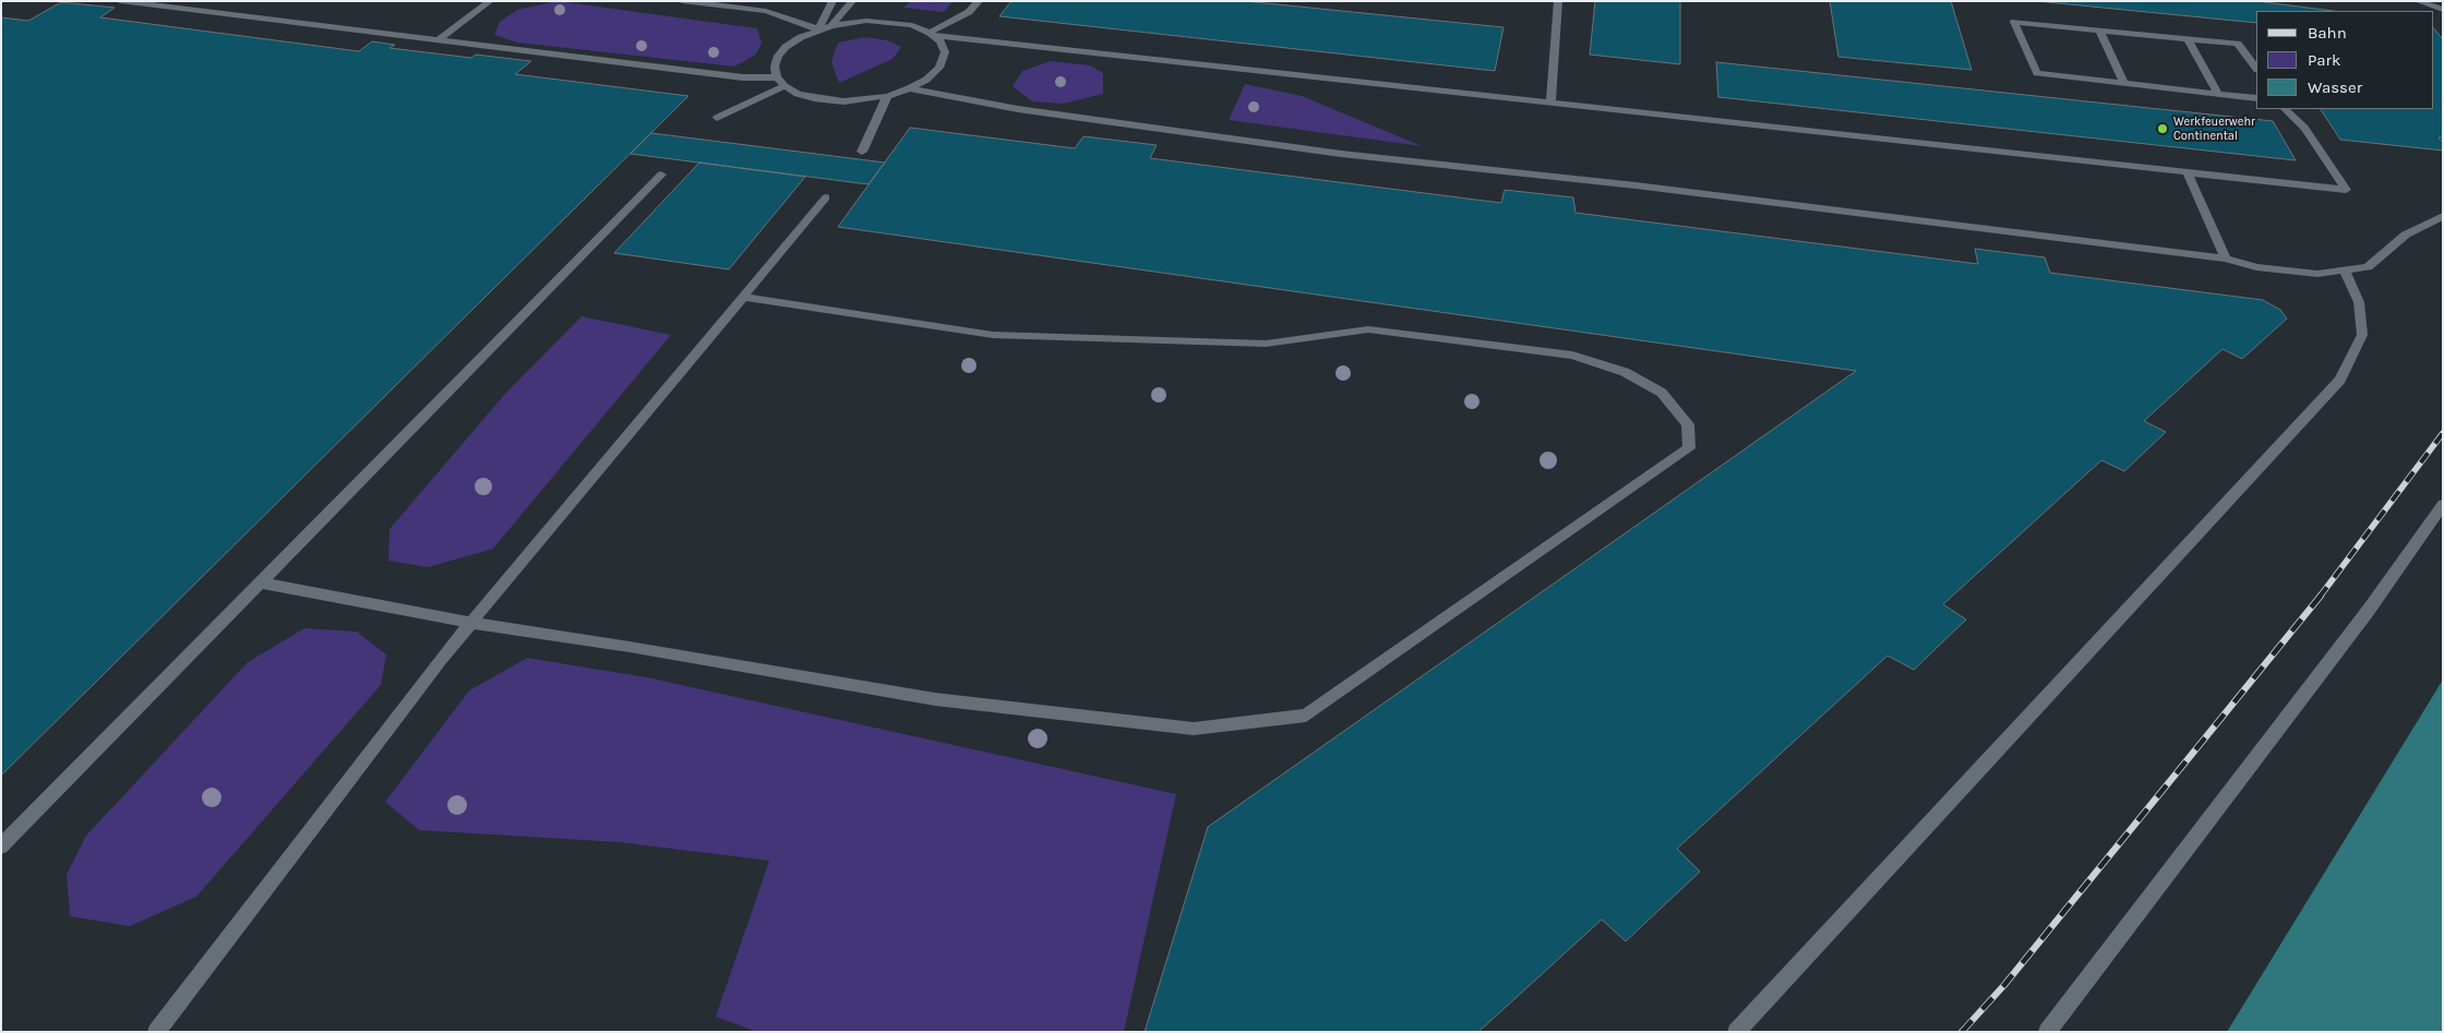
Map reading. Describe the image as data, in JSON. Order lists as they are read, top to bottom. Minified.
{"places":["Werkfeuerwehr Continental"],"legend":["Bahn","Park","Wasser"]}
